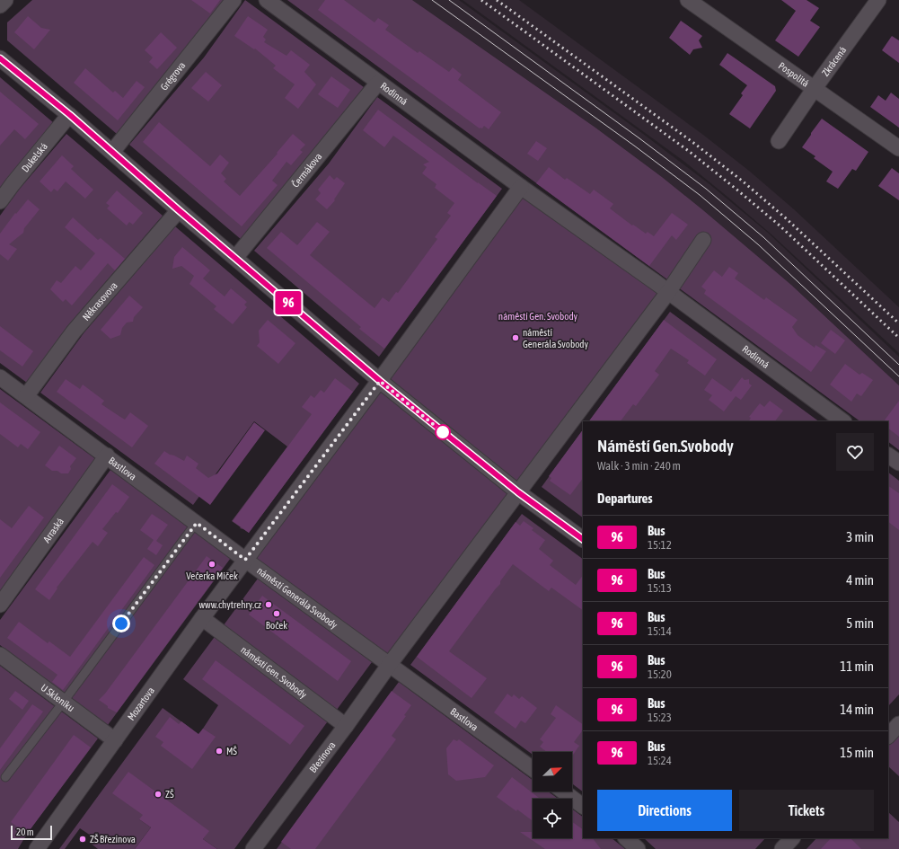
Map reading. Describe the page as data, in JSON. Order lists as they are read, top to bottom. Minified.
{"streets":{"street":["Zkrácená","Pospolitá","Grégrova","Rodinná","Dukelská","Čermákova","Někrasovova","Bastlova","Arraská","náměstí Generála Svobody","náměstí Gen. Svobody","U Skleníku","Mozartova","Březinova"]},"crossings":[["Zkrácená","Pospolitá"],["Rodinná","Čermákova"],["Někrasovova","Bastlova"],["Bastlova","Arraská"],["Bastlova","náměstí Generála Svobody"],["Bastlova","Mozartova"],["Bastlova","Březinova"],["náměstí Generála Svobody","Mozartova"],["náměstí Generála Svobody","Březinova"],["náměstí Gen. Svobody","Mozartova"],["náměstí Gen. Svobody","Březinova"],["U Skleníku","Mozartova"]],"parks":["náměstí Gen. Svobody"],"places":["náměstí Generála Svobody","Večerka Míček","www.chytrehry.cz","Boček","MŠ","ZŠ","ZŠ Březinova"],"lines":["bus line 96"],"scale_bar":"20 m","north":"top right","page":{"on_map":"96","heading":[["Náměstí Gen.Svobody","Walk · 3 min · 240 m"],"Departures"],"list":[{"mark":"96","name":"Bus","note":"15:12","value":"3 min"},{"mark":"96","name":"Bus","note":"15:13","value":"4 min"},{"mark":"96","name":"Bus","note":"15:14","value":"5 min"},{"mark":"96","name":"Bus","note":"15:20","value":"11 min"},{"mark":"96","name":"Bus","note":"15:23","value":"14 min"},{"mark":"96","name":"Bus","note":"15:24","value":"15 min"}],"buttons":["Directions","Tickets"],"scale":"20 m"}}
